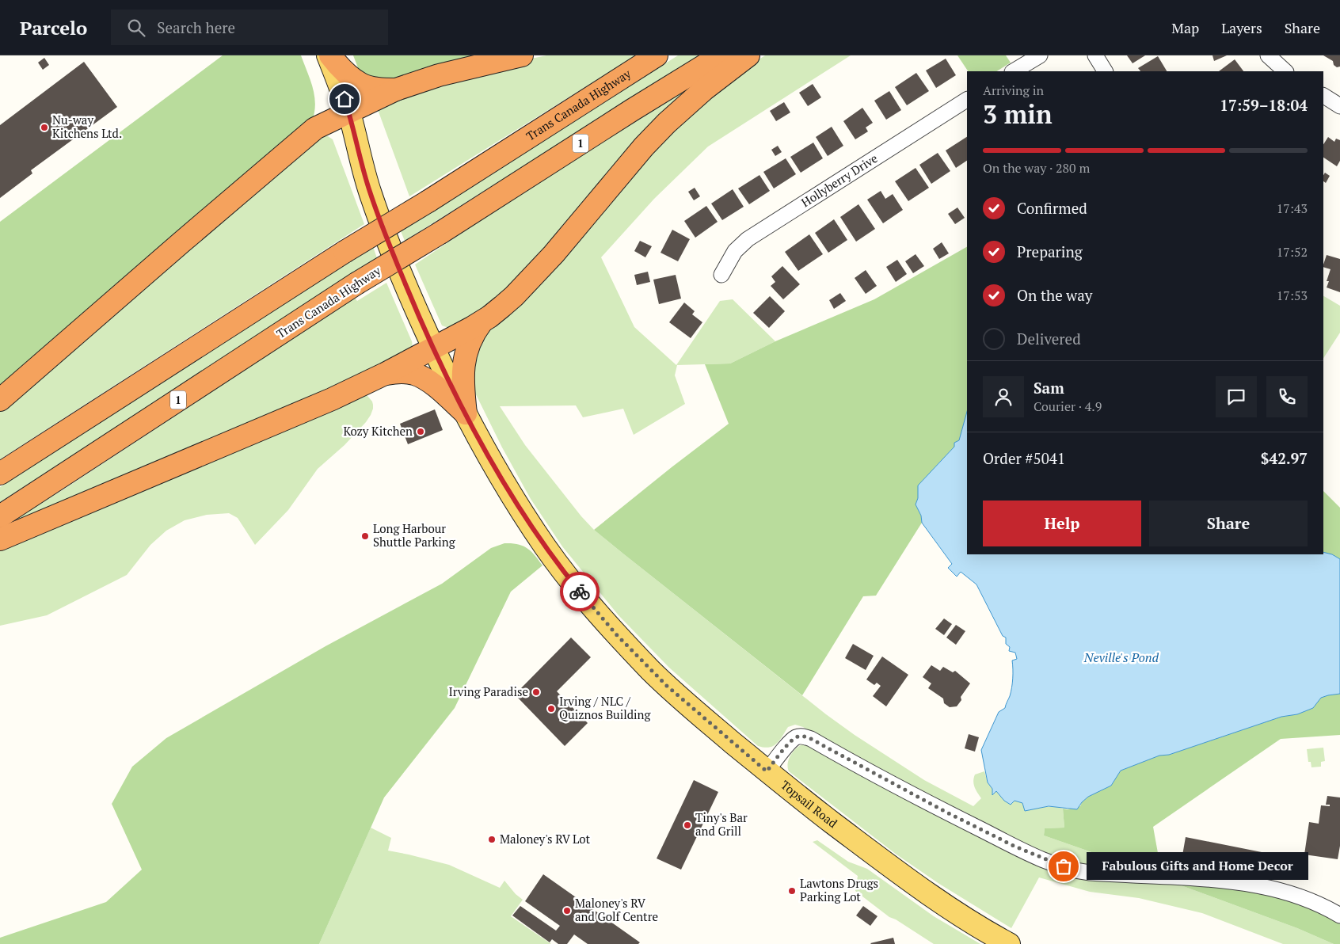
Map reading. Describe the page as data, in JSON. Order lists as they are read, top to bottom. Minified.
{"streets":{"highway":["Trans Canada Highway","1"],"main road":["Topsail Road"],"street":["Hollyberry Drive"]},"water":["Neville's Pond"],"places":["Nu-way Kitchens Ltd.","Kozy Kitchen","Long Harbour Shuttle Parking","Irving Paradise","Irving / NLC / Quiznos Building","Tiny's Bar and Grill","Maloney's RV Lot","Fabulous Gifts and Home Decor","Lawtons Drugs Parking Lot","Maloney's RV and Golf Centre"],"page":{"header":"Parcelo","search":"Search here","nav":["Map","Layers","Share"],"heading":["3 min","Arriving in","17:59–18:04"],"panel":["Sam","Courier · 4.9","Order #5041","$42.97"],"bar":"On the way · 280 m","list":[["Confirmed","17:43"],["Preparing","17:52"],["On the way","17:53"],"Delivered"],"buttons":["Help","Share"],"bubble":"Fabulous Gifts and Home Decor"}}
